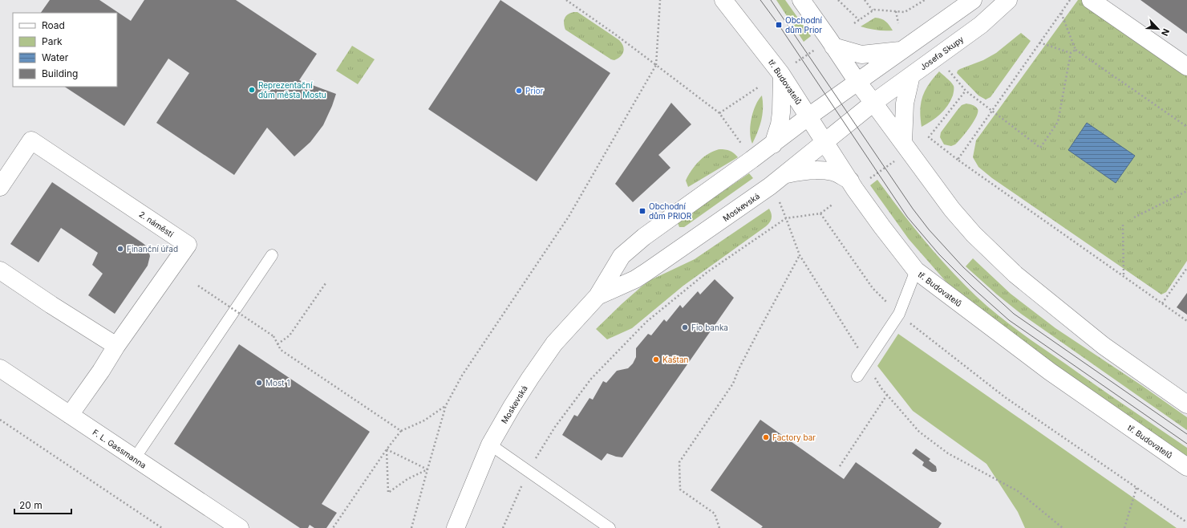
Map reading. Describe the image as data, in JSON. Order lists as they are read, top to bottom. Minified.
{"streets":{"street":["Josefa Skupy","tř. Budovatelů","Moskevská","2. náměstí","F. L. Gassmanna"]},"crossings":[["Josefa Skupy","Moskevská"],["tř. Budovatelů","Moskevská"],["2. náměstí","F. L. Gassmanna"]],"places":{"transit":["Obchodní dům Prior","Obchodní dům PRIOR"],"other":["Reprezentační dům města Mostu","Prior","Finanční úřad","Fio banka","Kaštan","Most 1","Factory bar"]},"legend":["Road","Park","Water","Building"],"scale_bar":"20 m","north":"bottom right"}
